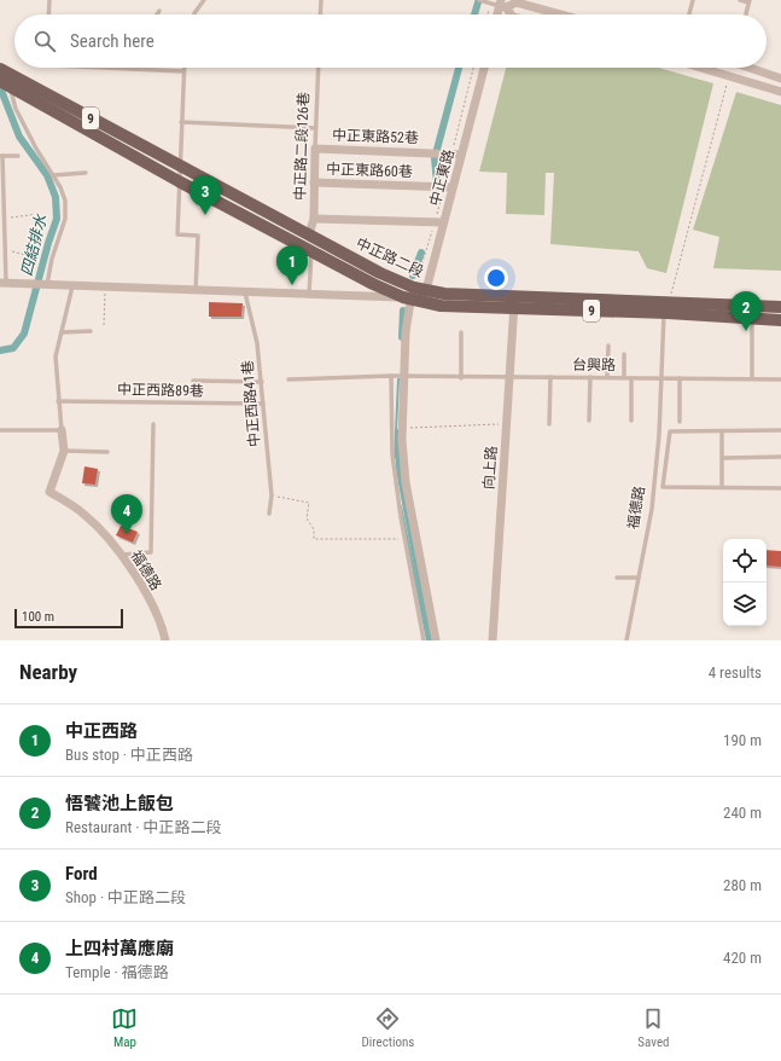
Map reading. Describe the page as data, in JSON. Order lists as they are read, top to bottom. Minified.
{"streets":{"main road":["9","中正路二段"],"street":["中正東路52巷","中正路二段126巷","中正東路60巷","中正東路","向上路","福德路"],"lane":["台興路","中正西路89巷","中正西路41巷"]},"crossings":[["9","中正路二段"],["中正東路52巷","中正路二段126巷"],["中正東路52巷","中正東路"],["中正路二段126巷","中正東路60巷"],["中正路二段126巷","中正路二段"],["中正東路60巷","中正東路"],["中正東路","中正路二段"],["中正東路","台興路"],["中正路二段","向上路"],["中正路二段","福德路"],["台興路","向上路"],["台興路","福德路"],["中正西路89巷","中正西路41巷"]],"water":["四結排水"],"scale_bar":"100 m","page":{"search":"Search here","pins":["3","1","2","4"],"scale":"100 m","heading":["Nearby","4 results"],"list":[{"mark":"1","name":"中正西路","note":"Bus stop · 中正西路","value":"190 m"},{"mark":"2","name":"悟饕池上飯包","note":"Restaurant · 中正路二段","value":"240 m"},{"mark":"3","name":"Ford","note":"Shop · 中正路二段","value":"280 m"},{"mark":"4","name":"上四村萬應廟","note":"Temple · 福德路","value":"420 m"}],"nav":["Map","Directions","Saved"]}}
